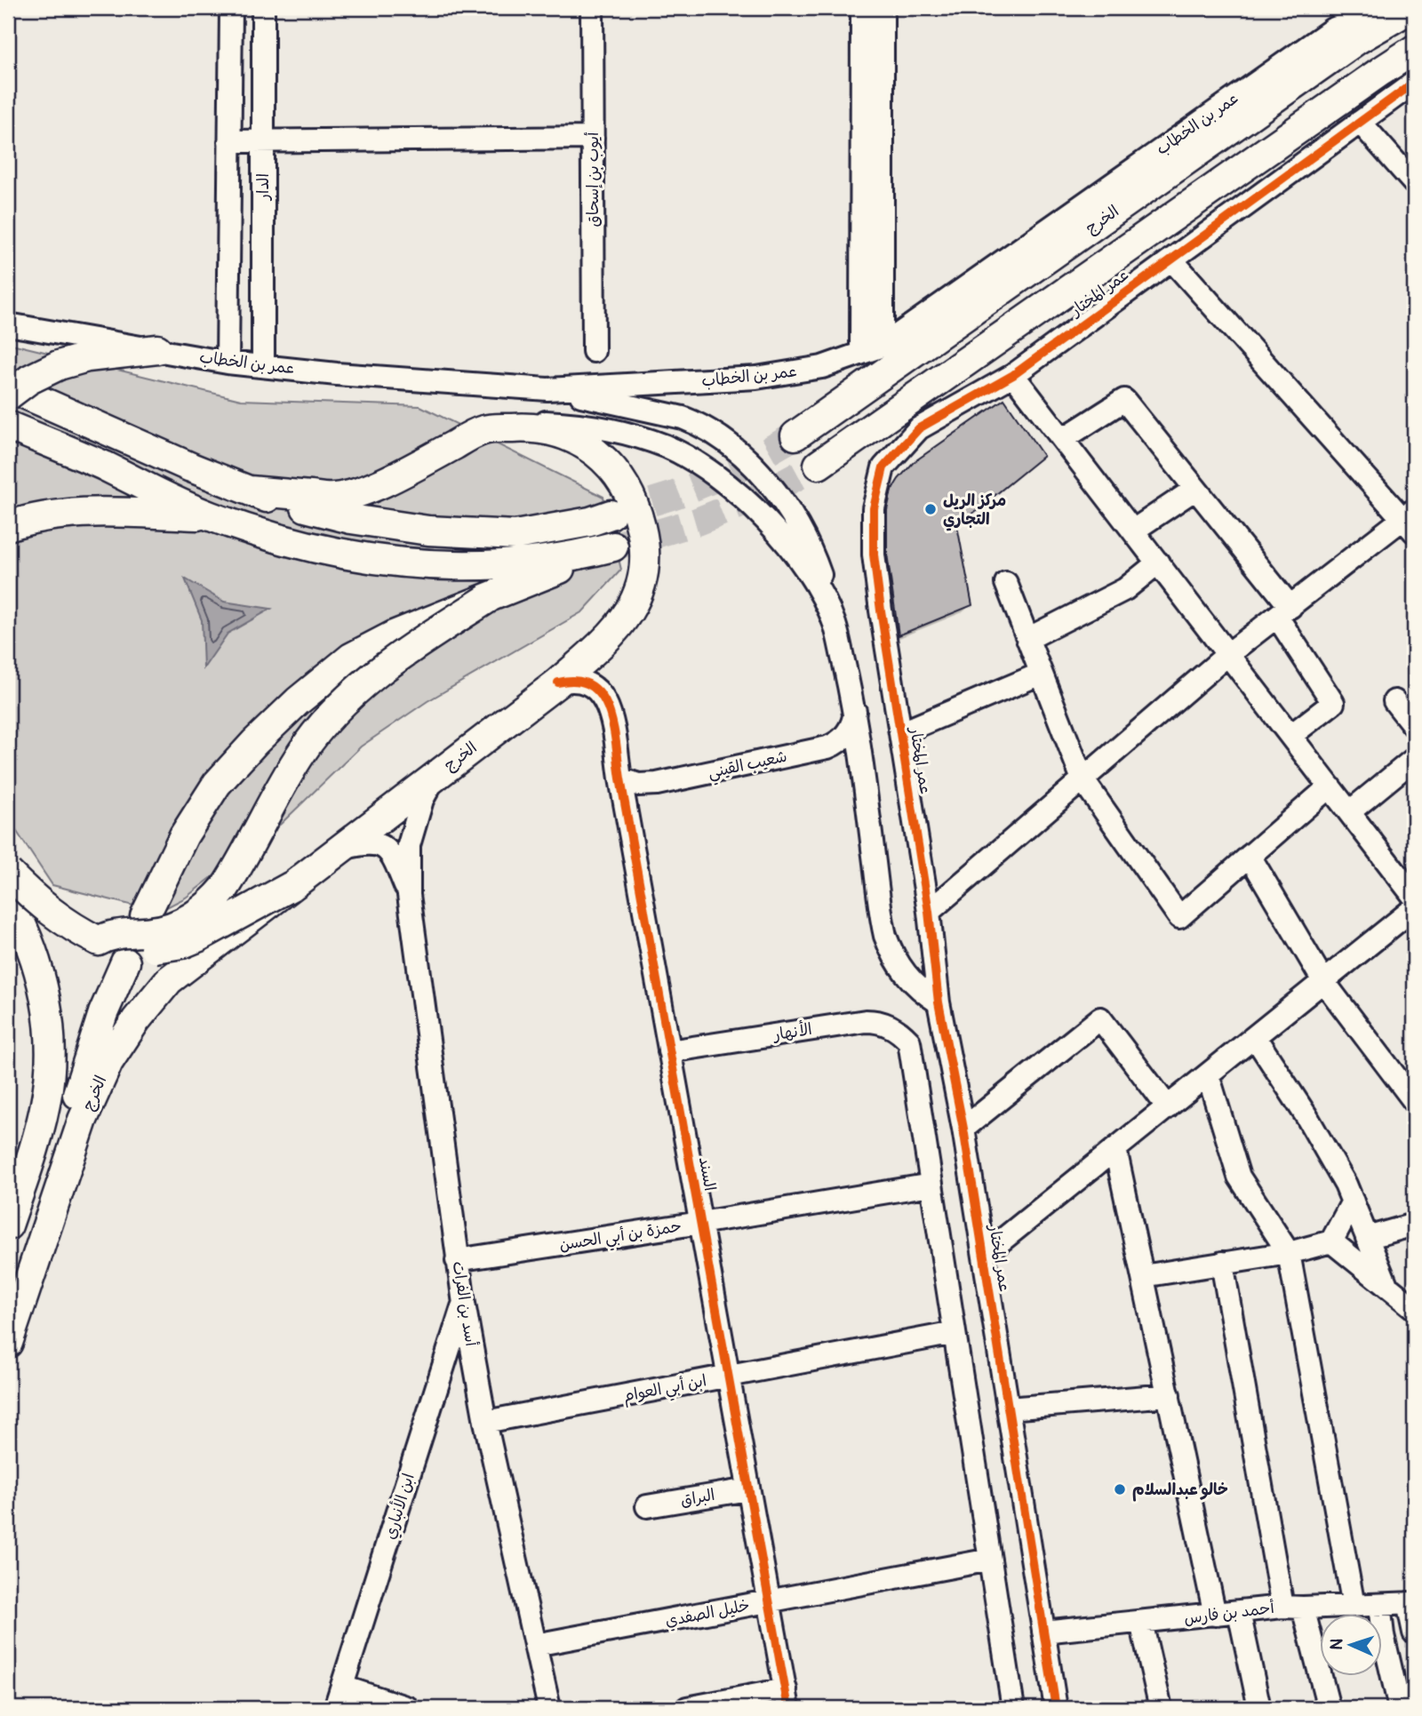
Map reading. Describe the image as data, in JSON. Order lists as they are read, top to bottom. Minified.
{"streets":{"main road":["الخرج"],"street":["عمر بن الخطاب","أيوب بن إسحاق","الدار","عمر المختار","شعيب القيني","الأنهار","السند","حمزة بن أبي الحسن","أسد بن الفرات","ابن أبي العوام","البراق","ابن الأنباري","خليل الصفدي","أحمد بن فارس"]},"crossings":[["عمر بن الخطاب","الدار"],["الخرج","السند"],["الخرج","أسد بن الفرات"],["عمر المختار","أحمد بن فارس"],["شعيب القيني","السند"],["الأنهار","السند"],["الأنهار","حمزة بن أبي الحسن"],["السند","حمزة بن أبي الحسن"],["السند","ابن أبي العوام"],["السند","البراق"],["السند","خليل الصفدي"],["حمزة بن أبي الحسن","أسد بن الفرات"],["أسد بن الفرات","ابن أبي العوام"],["أسد بن الفرات","ابن الأنباري"],["أسد بن الفرات","خليل الصفدي"]],"places":["مركز الريل التجاري","خالو عبدالسلام"],"north":"left"}
